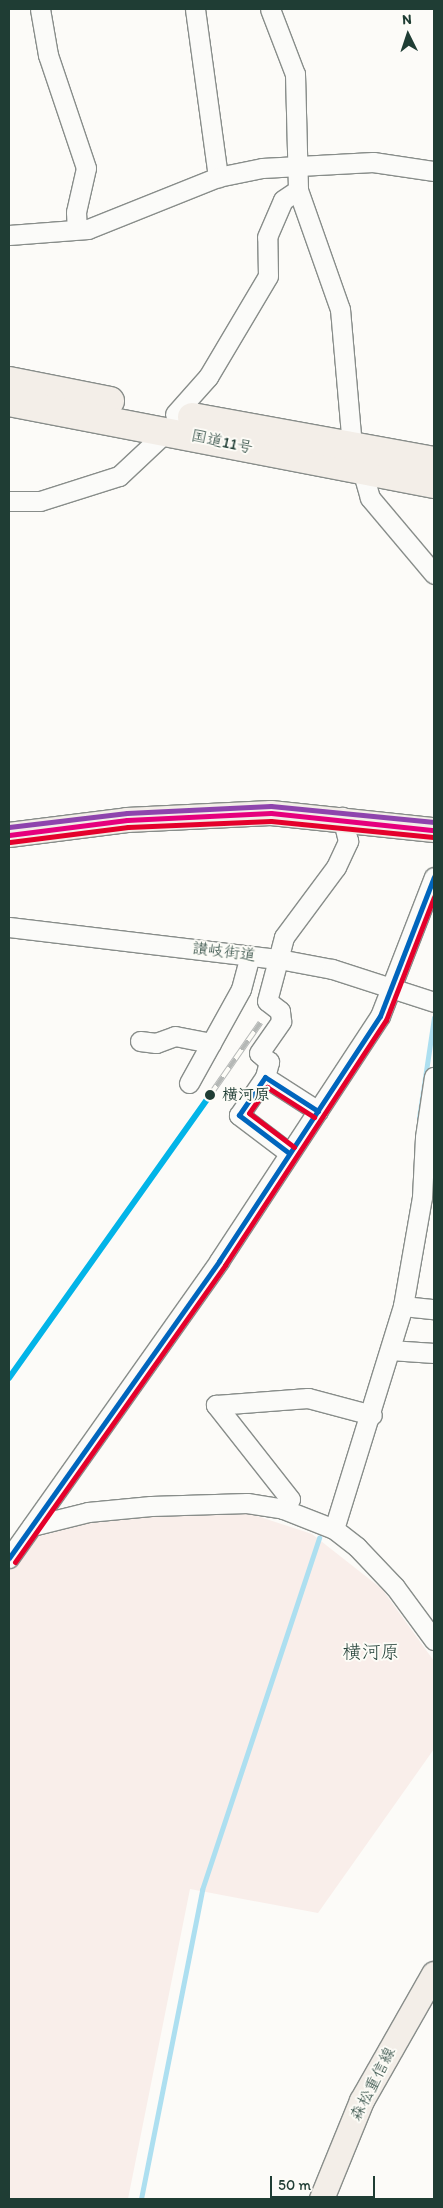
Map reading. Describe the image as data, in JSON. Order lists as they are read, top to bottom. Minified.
{"streets":{"highway":["国道11号"],"main road":["森松重信線"],"street":["讃岐街道"]},"districts":["横河原"],"places":["横河原"],"scale_bar":"50 m","north":"top"}
